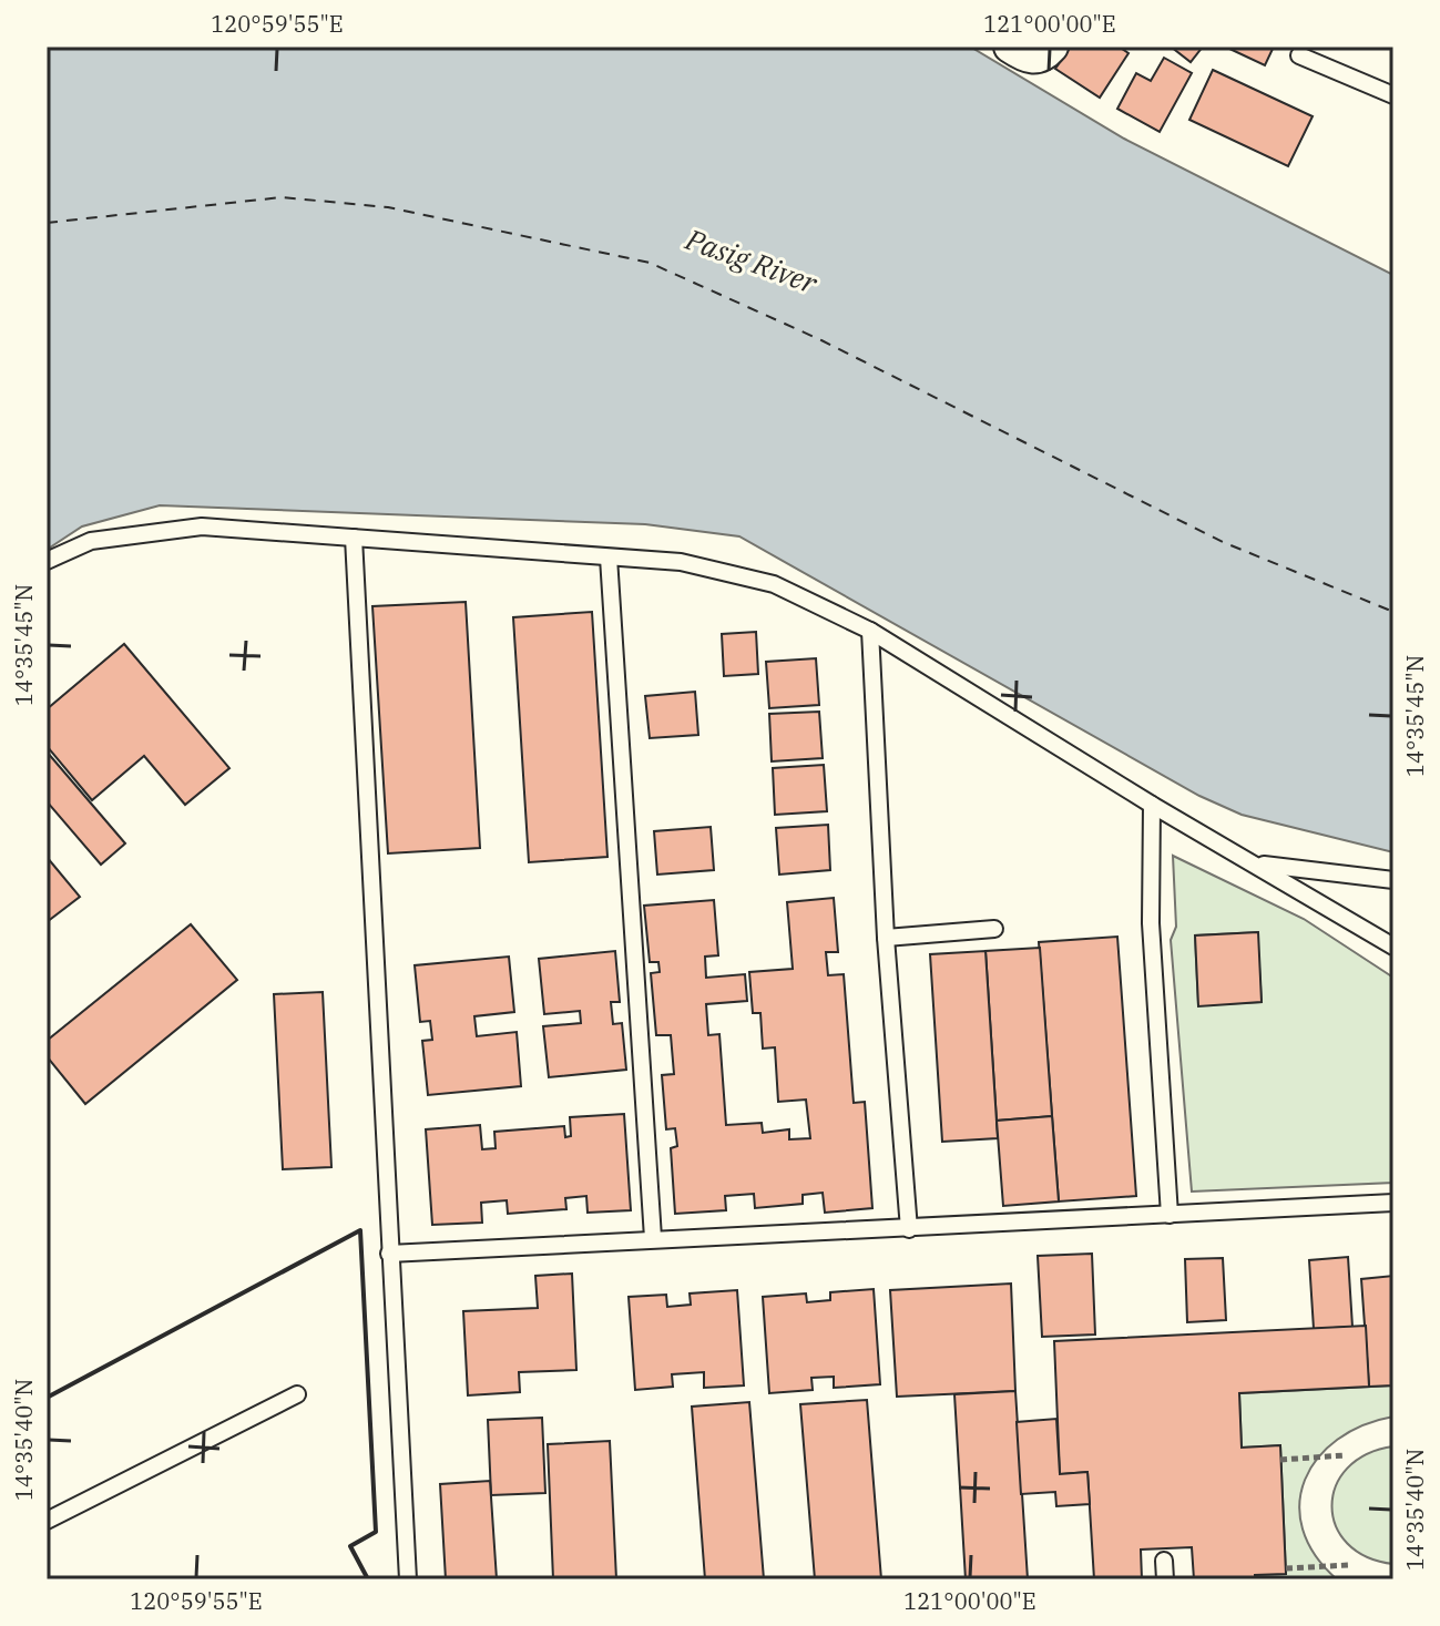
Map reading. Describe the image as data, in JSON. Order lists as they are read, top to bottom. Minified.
{"water":["Pasig River"],"coordinates":["120°59'55\"E","121°00'00\"E","14°35'45\"N","14°35'40\"N"]}
